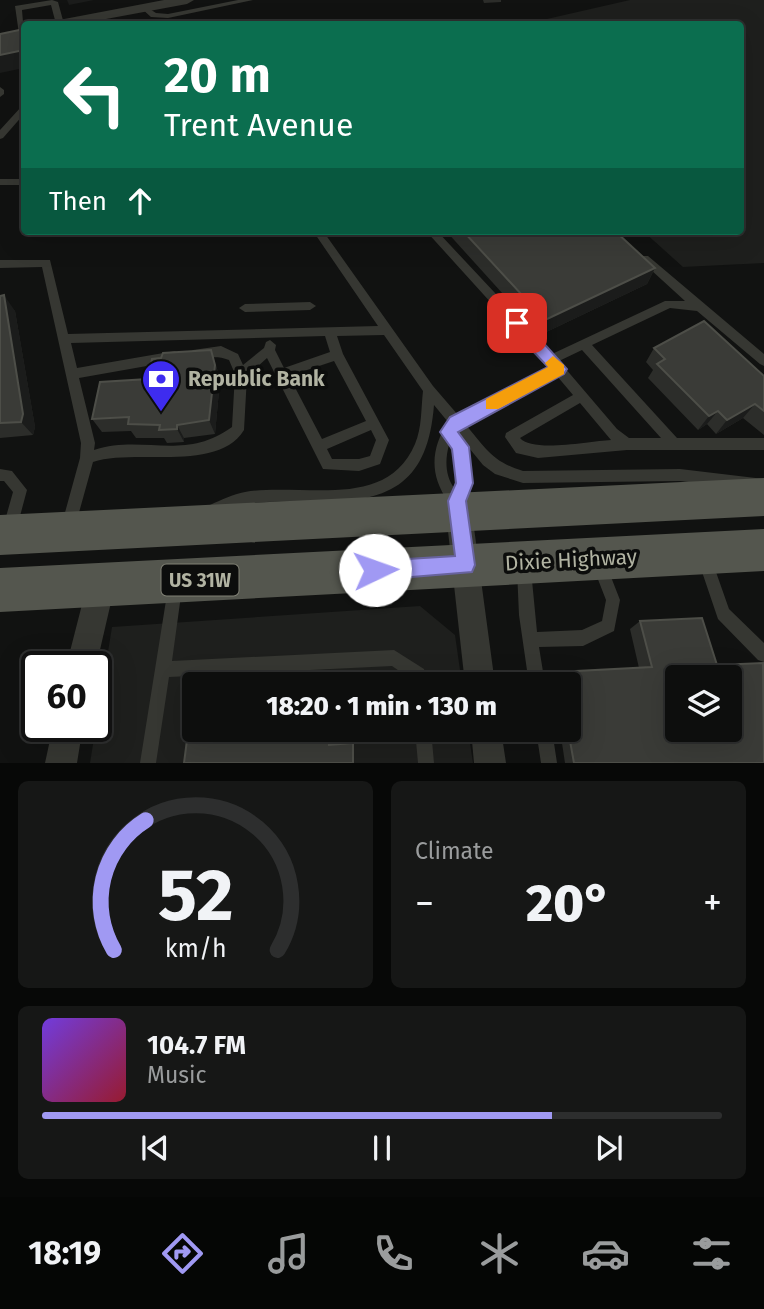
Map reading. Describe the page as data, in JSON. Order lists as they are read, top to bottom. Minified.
{"streets":{"main road":["Dixie Highway","US 31W"]},"places":{"bank":["Republic Bank"]},"page":{"turn":["20 m","Trent Avenue"],"then":"Then","limit":"60","trip":"18:20 · 1 min · 130 m","tile":"Climate","heat":["−","20°","+"],"song":["104.7 FM","Music"],"tabs":"18:19","gauge":["52","km/h"]}}
